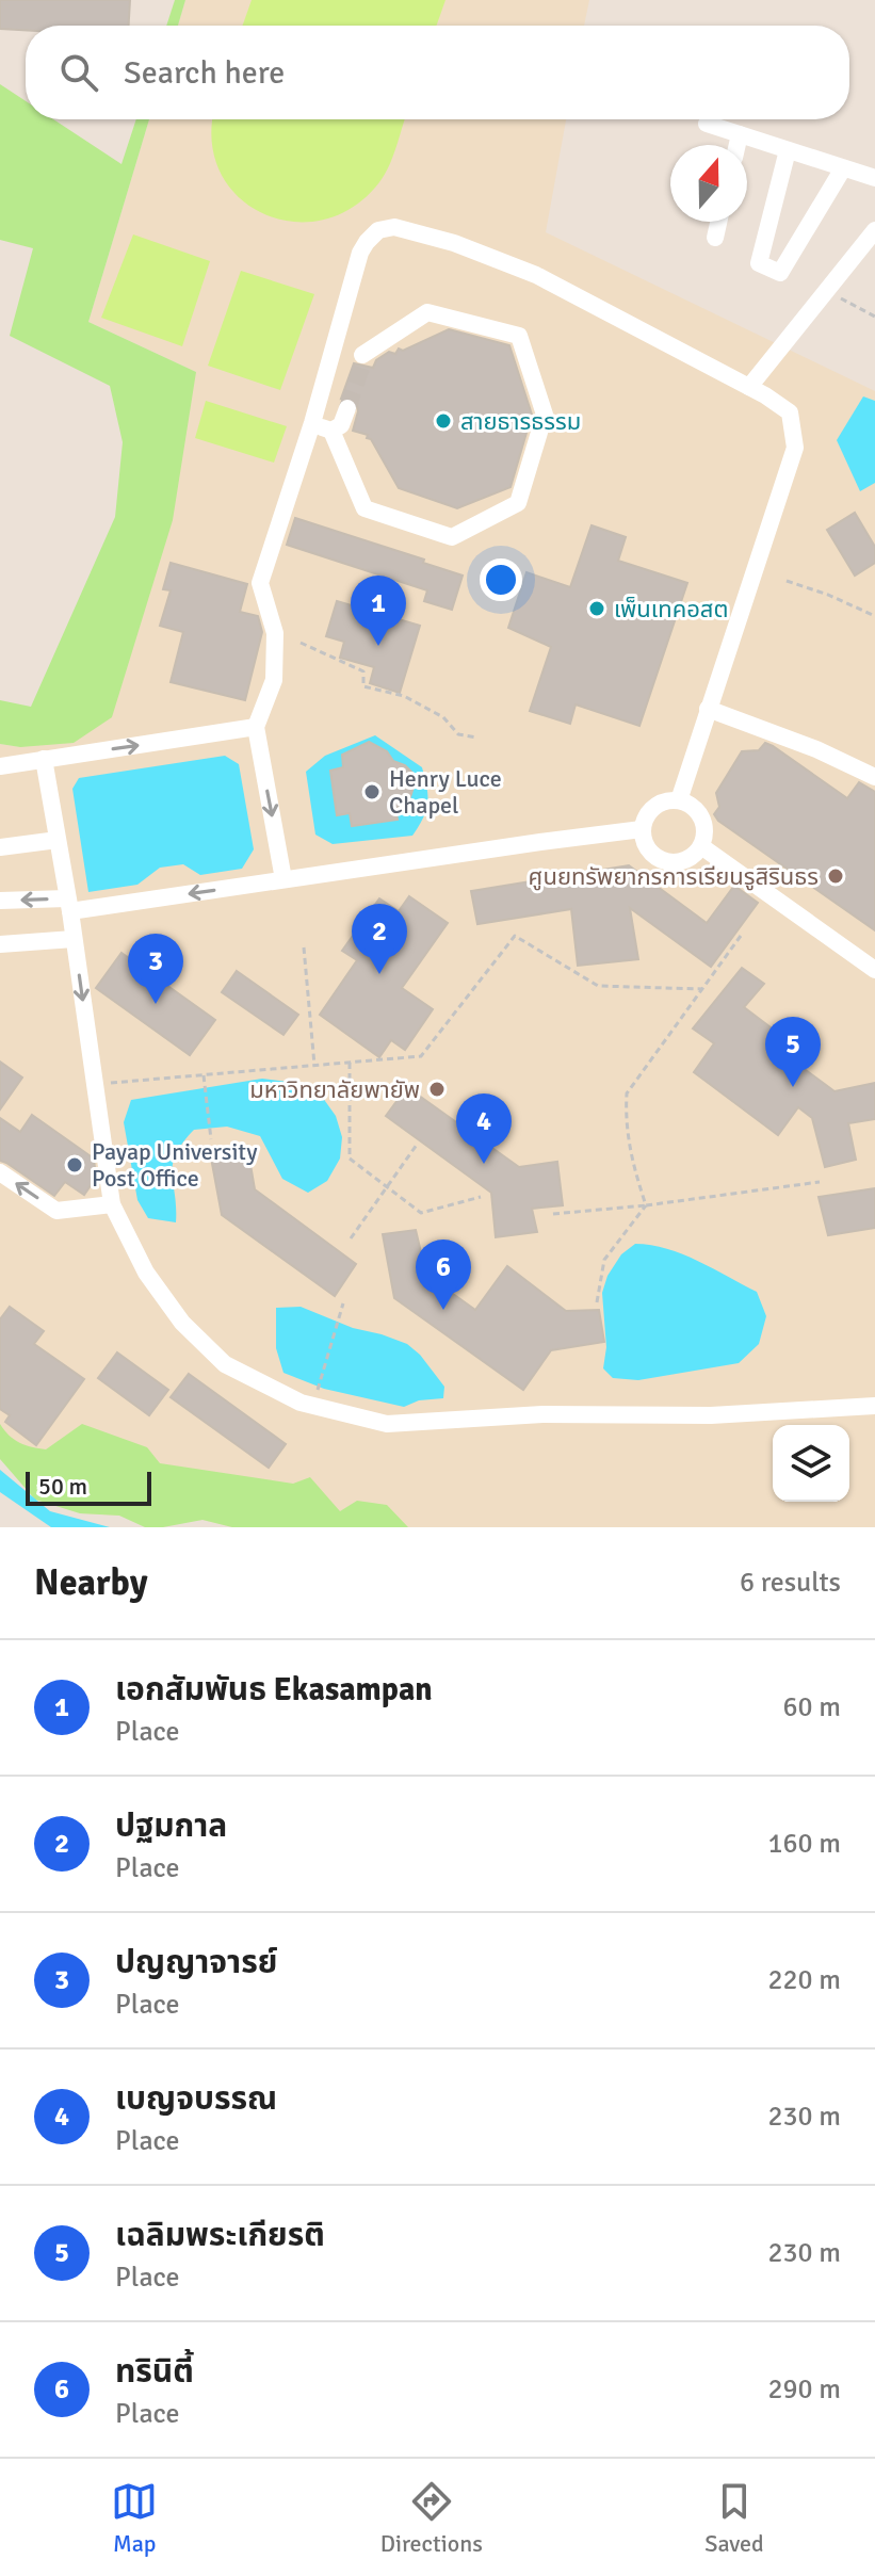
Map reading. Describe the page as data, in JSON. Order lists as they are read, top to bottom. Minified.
{"places":["สายธารธรรม","เพ็นเทคอสต","Henry Luce Chapel","ศูนยทรัพยากรการเรียนรูสิรินธร","มหาวิทยาลัยพายัพ","Payap University Post Office"],"scale_bar":"50 m","north":"top","page":{"search":"Search here","pins":["1","2","3","5","4","6"],"scale":"50 m","heading":["Nearby","6 results"],"list":[{"mark":"1","name":"เอกสัมพันธ Ekasampan","note":"Place","value":"60 m"},{"mark":"2","name":"ปฐมกาล","note":"Place","value":"160 m"},{"mark":"3","name":"ปญญาจารย์","note":"Place","value":"220 m"},{"mark":"4","name":"เบญจบรรณ","note":"Place","value":"230 m"},{"mark":"5","name":"เฉลิมพระเกียรติ","note":"Place","value":"230 m"},{"mark":"6","name":"ทรินิตี้","note":"Place","value":"290 m"}],"nav":["Map","Directions","Saved"]}}
